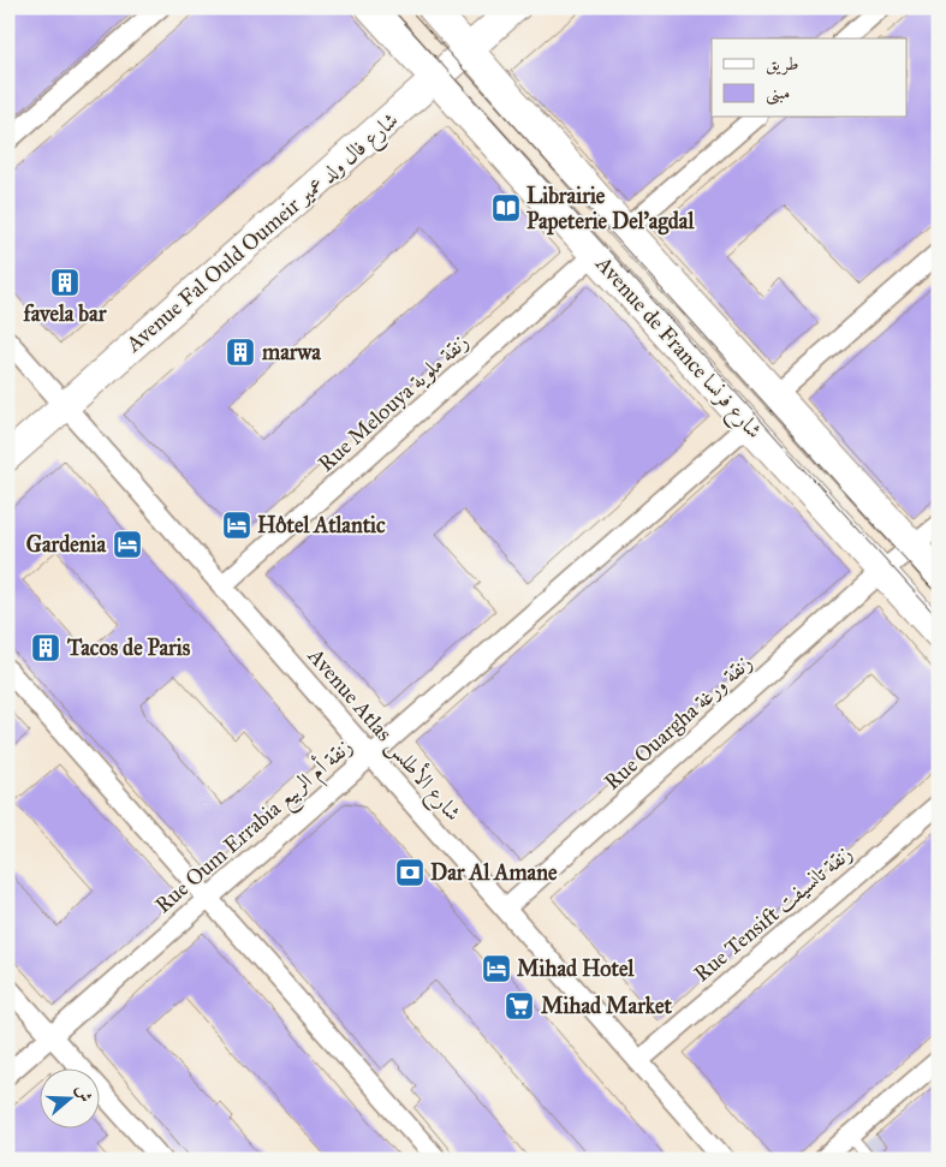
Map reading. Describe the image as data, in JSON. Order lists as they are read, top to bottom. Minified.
{"streets":{"street":["Avenue Fal Ould Oumeir شارع فال ولد عمير","Avenue de France شارع فرنسا","Rue Melouya زنقة ملوية","Rue Ouargha زنقة ورغة","Avenue Atlas شارع الأطلس","Rue Oum Errabia زنقة أم الربيع","Rue Tensift زنقة تانسيفت"]},"crossings":[["Avenue Fal Ould Oumeir شارع فال ولد عمير","Avenue de France شارع فرنسا"],["Avenue Fal Ould Oumeir شارع فال ولد عمير","Avenue Atlas شارع الأطلس"],["Avenue de France شارع فرنسا","Rue Melouya زنقة ملوية"],["Avenue de France شارع فرنسا","Rue Ouargha زنقة ورغة"],["Avenue de France شارع فرنسا","Rue Oum Errabia زنقة أم الربيع"],["Rue Melouya زنقة ملوية","Avenue Atlas شارع الأطلس"],["Rue Ouargha زنقة ورغة","Avenue Atlas شارع الأطلس"],["Avenue Atlas شارع الأطلس","Rue Oum Errabia زنقة أم الربيع"],["Avenue Atlas شارع الأطلس","Rue Tensift زنقة تانسيفت"]],"places":{"library":["Librairie Papeterie Del'agdal"],"building":["favela bar","marwa","Tacos de Paris"],"hotel":["Hôtel Atlantic","Gardenia","Mihad Hotel"],"bank":["Dar Al Amane"],"supermarket":["Mihad Market"]},"legend":["طريق","مبنى"],"north":"right"}
